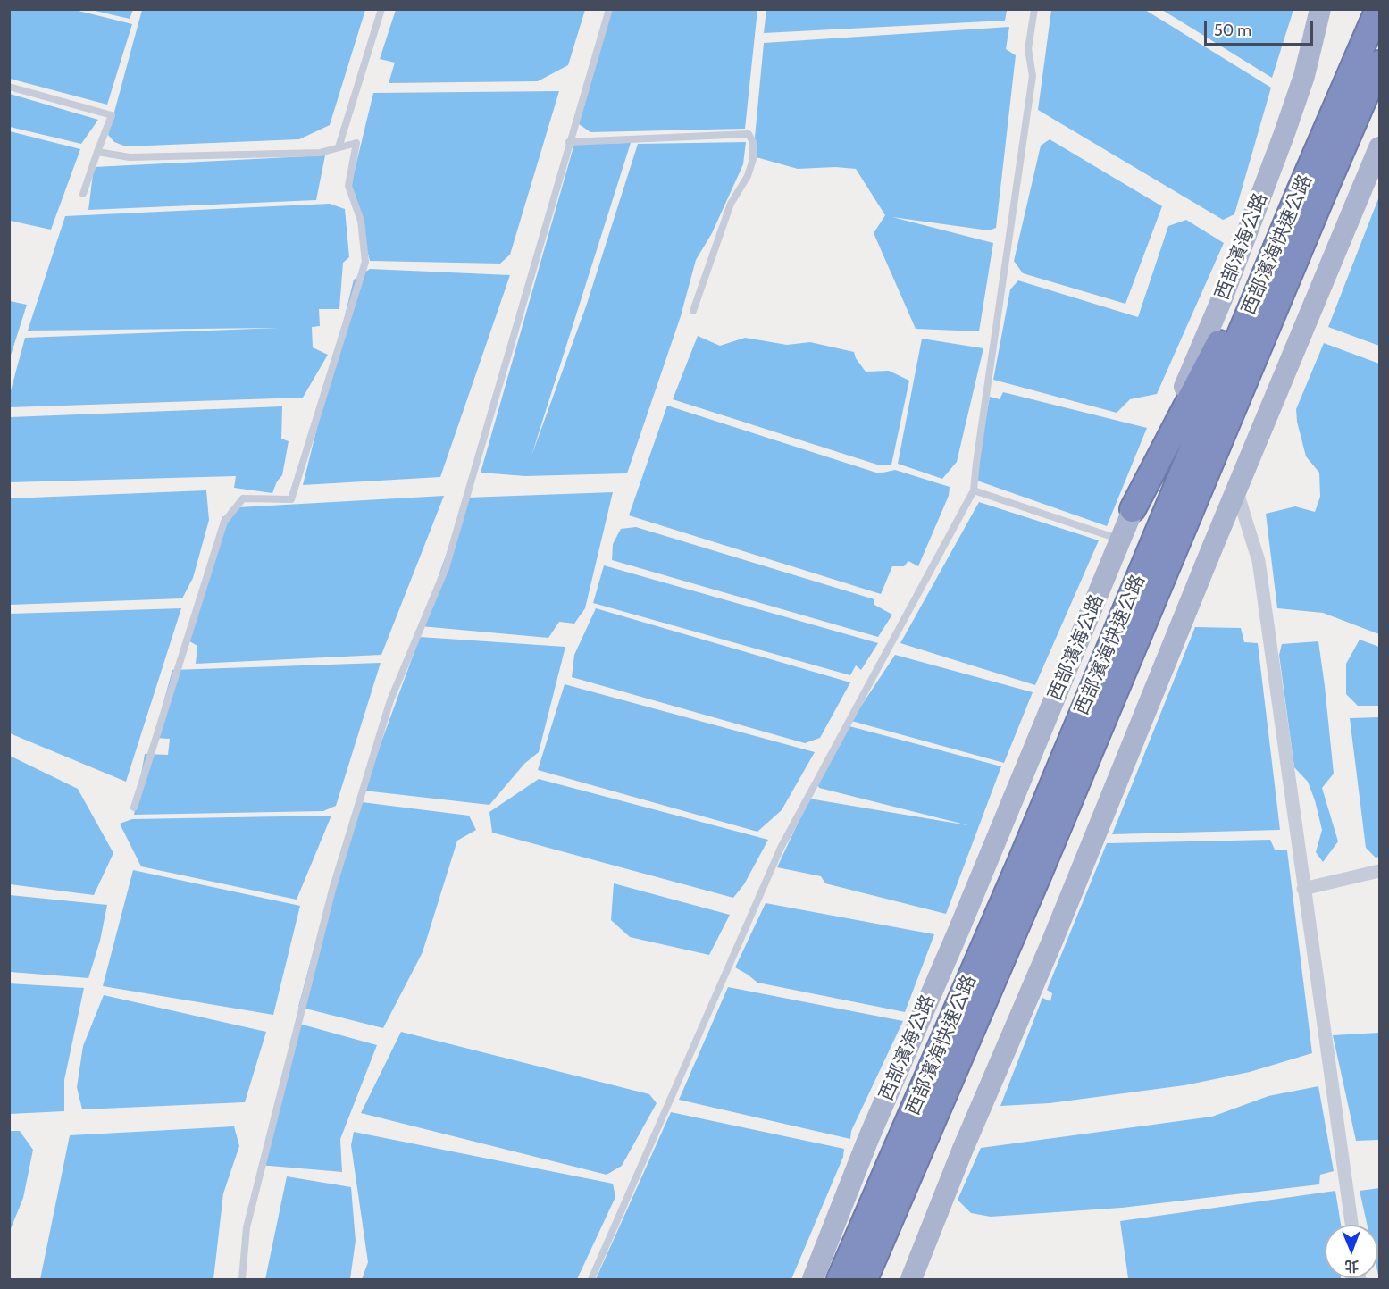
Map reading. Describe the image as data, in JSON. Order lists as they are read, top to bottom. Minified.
{"streets":{"highway":["西部濱海快速公路"],"main road":["西部濱海公路"]},"scale_bar":"50 m","north":"bottom"}
